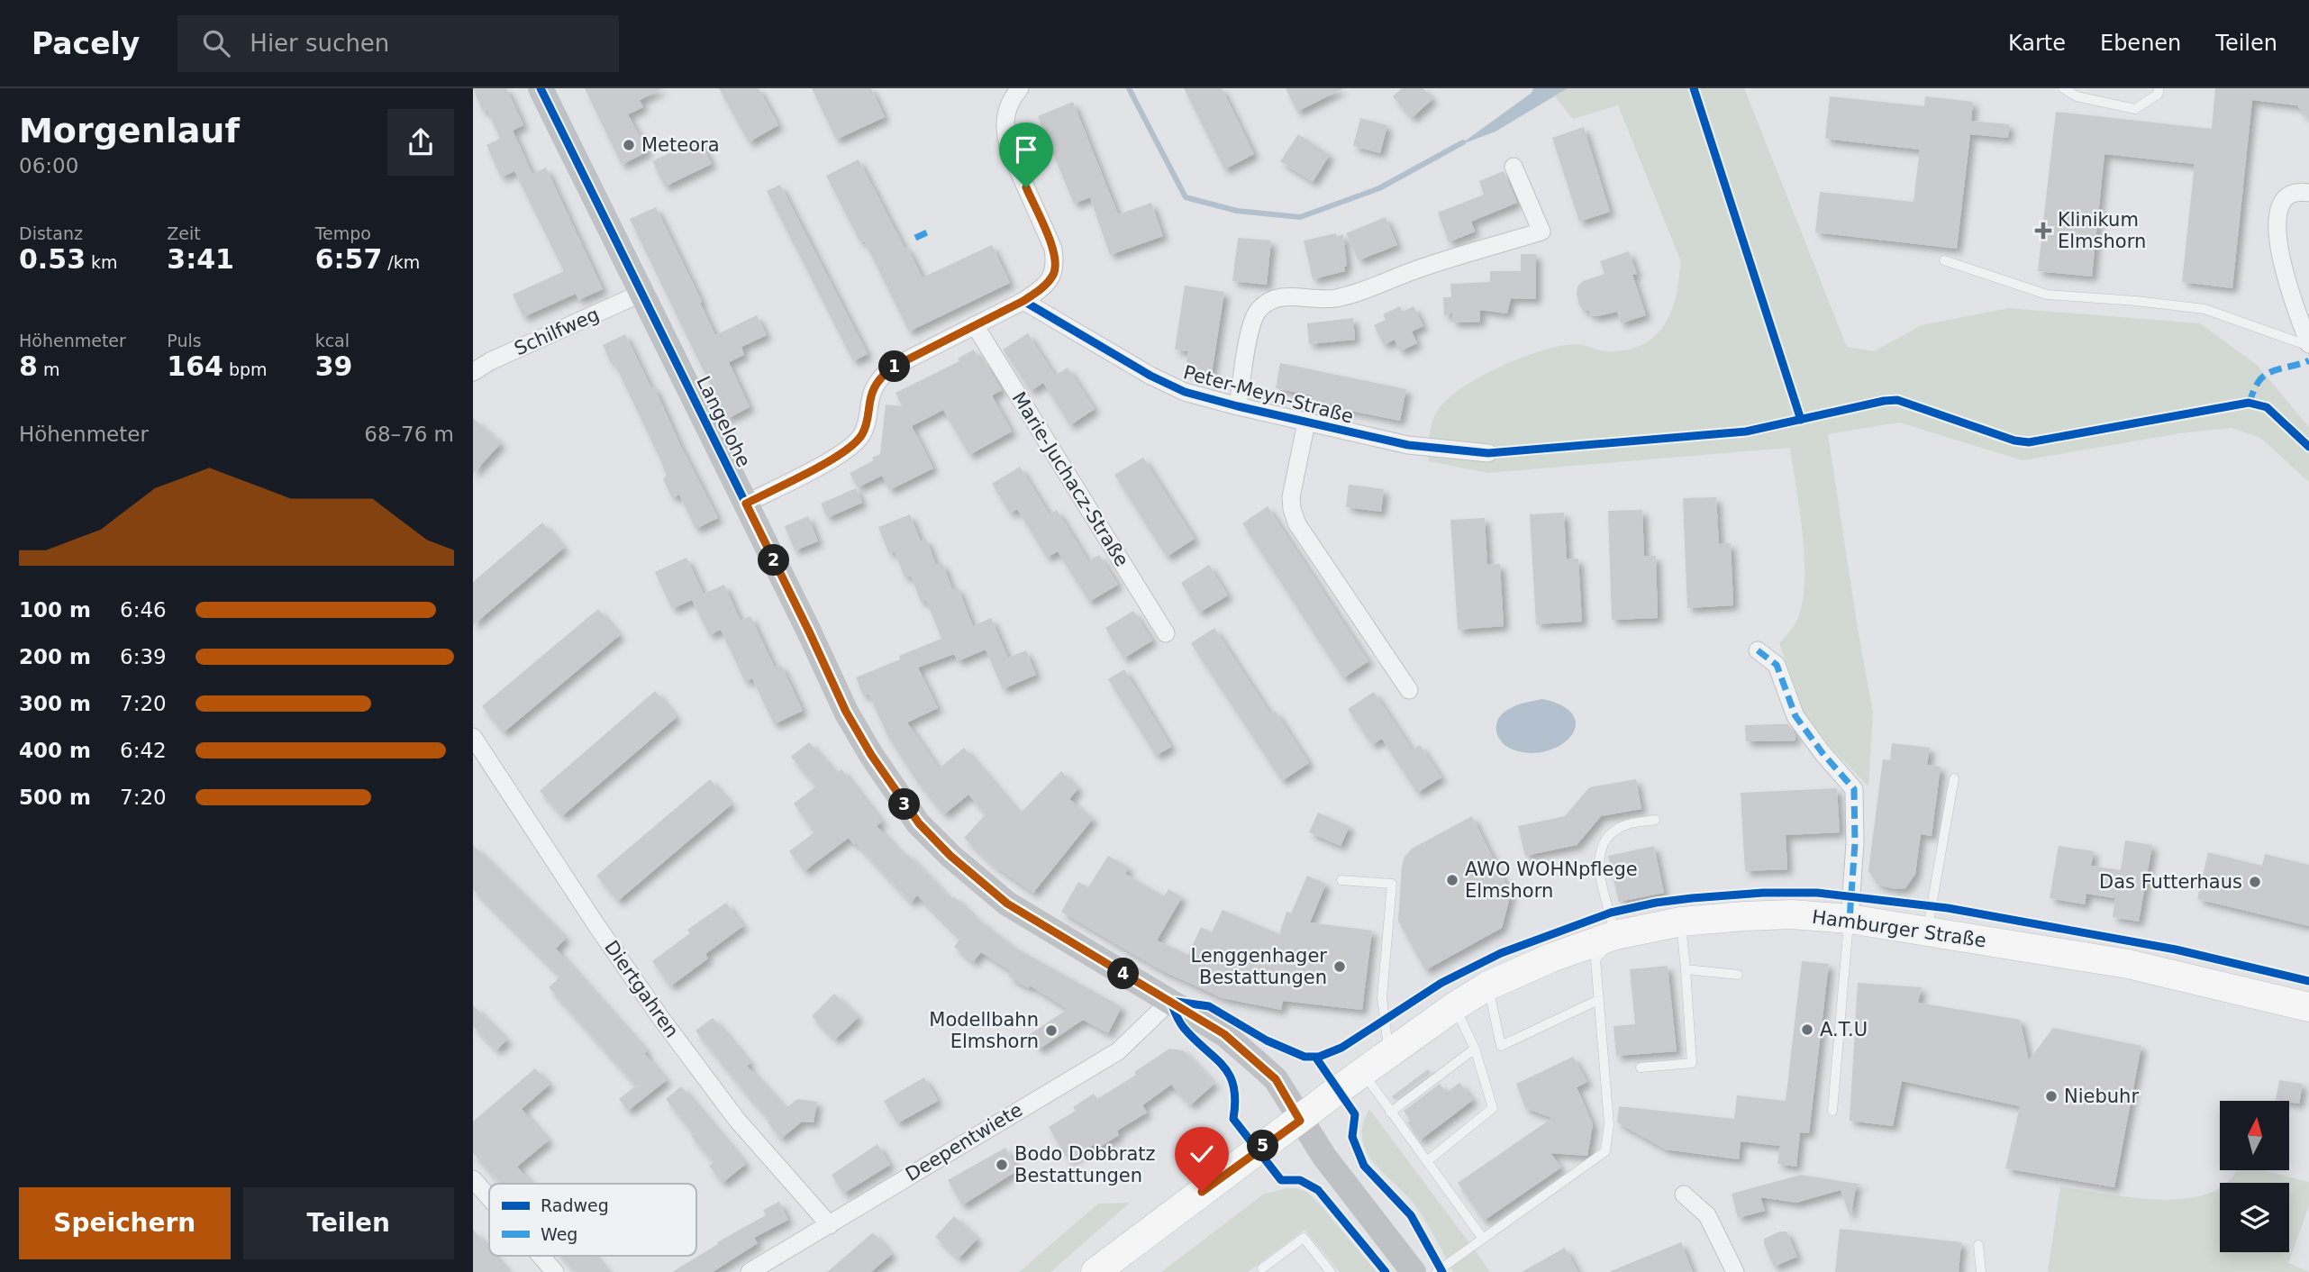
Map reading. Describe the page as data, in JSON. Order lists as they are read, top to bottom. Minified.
{"streets":{"main road":["Hamburger Straße"],"street":["Schilfweg","Peter-Meyn-Straße","Langelohe","Marie-Juchacz-Straße","Diertgahren","Deepentwiete"]},"crossings":[["Schilfweg","Langelohe"],["Langelohe","Hamburger Straße"],["Langelohe","Deepentwiete"],["Diertgahren","Deepentwiete"]],"places":{"other":["Meteora","AWO WOHNpflege Elmshorn","Das Futterhaus","Lenggenhager Bestattungen","A.T.U","Modellbahn Elmshorn","Niebuhr","Bodo Dobbratz Bestattungen"],"health":["Klinikum Elmshorn"]},"legend":["Radweg","Weg"],"north":"top","page":{"header":"Pacely","search":"Hier suchen","nav":["Karte","Ebenen","Teilen"],"heading":["Morgenlauf","06:00"],"stats":[["Distanz","0.53 km"],["Zeit","3:41"],["Tempo","6:57 /km"],["Höhenmeter","8 m"],["Puls","164 bpm"],["kcal","39"]],"pins":["1","2","3","4","5"],"chart":["Höhenmeter","68–76 m"],"list":[{"name":"100 m","note":"6:46"},{"name":"200 m","note":"6:39"},{"name":"300 m","note":"7:20"},{"name":"400 m","note":"6:42"},{"name":"500 m","note":"7:20"}],"buttons":["Speichern","Teilen"]}}
